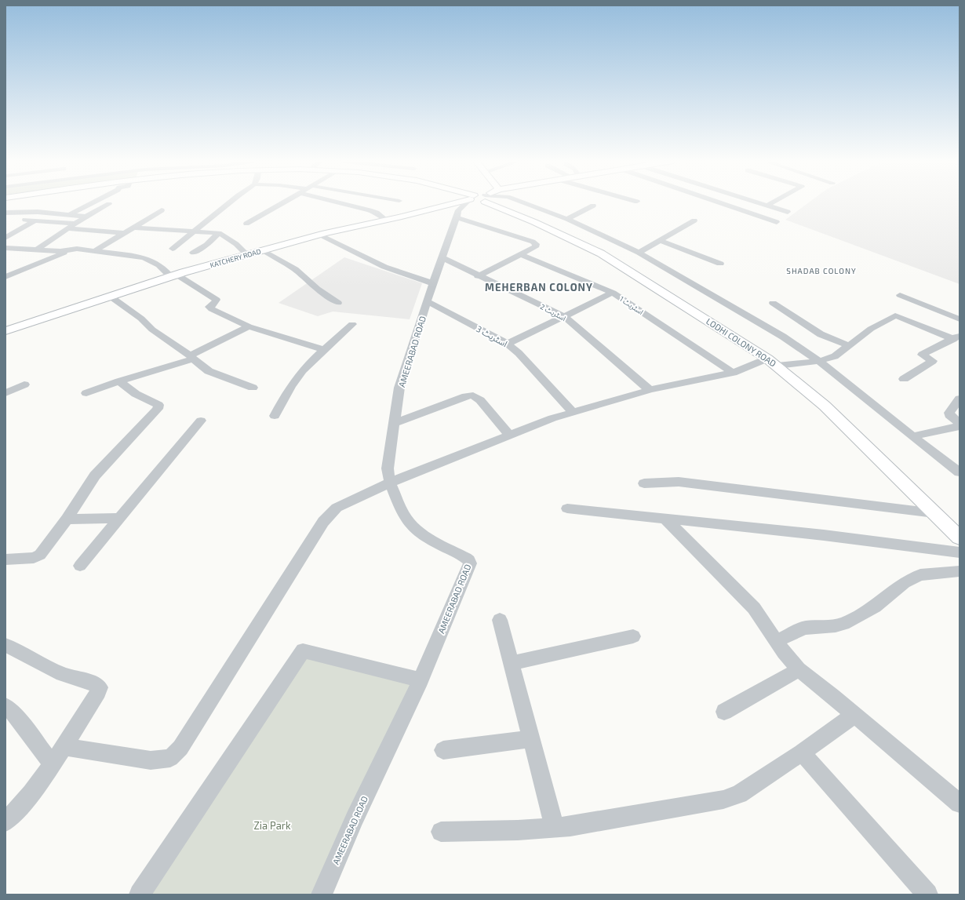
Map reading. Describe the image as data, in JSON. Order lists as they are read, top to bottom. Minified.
{"streets":{"main road":["KATCHERY ROAD","LODHI COLONY ROAD"],"street":["اسٹریٹ 1","اسٹریٹ 2","اسٹریٹ 3","AMEERABAD ROAD"]},"crossings":[["اسٹریٹ 2","AMEERABAD ROAD"],["اسٹریٹ 3","AMEERABAD ROAD"]],"districts":["SHADAB COLONY","MEHERBAN COLONY"],"parks":["Zia Park"]}
